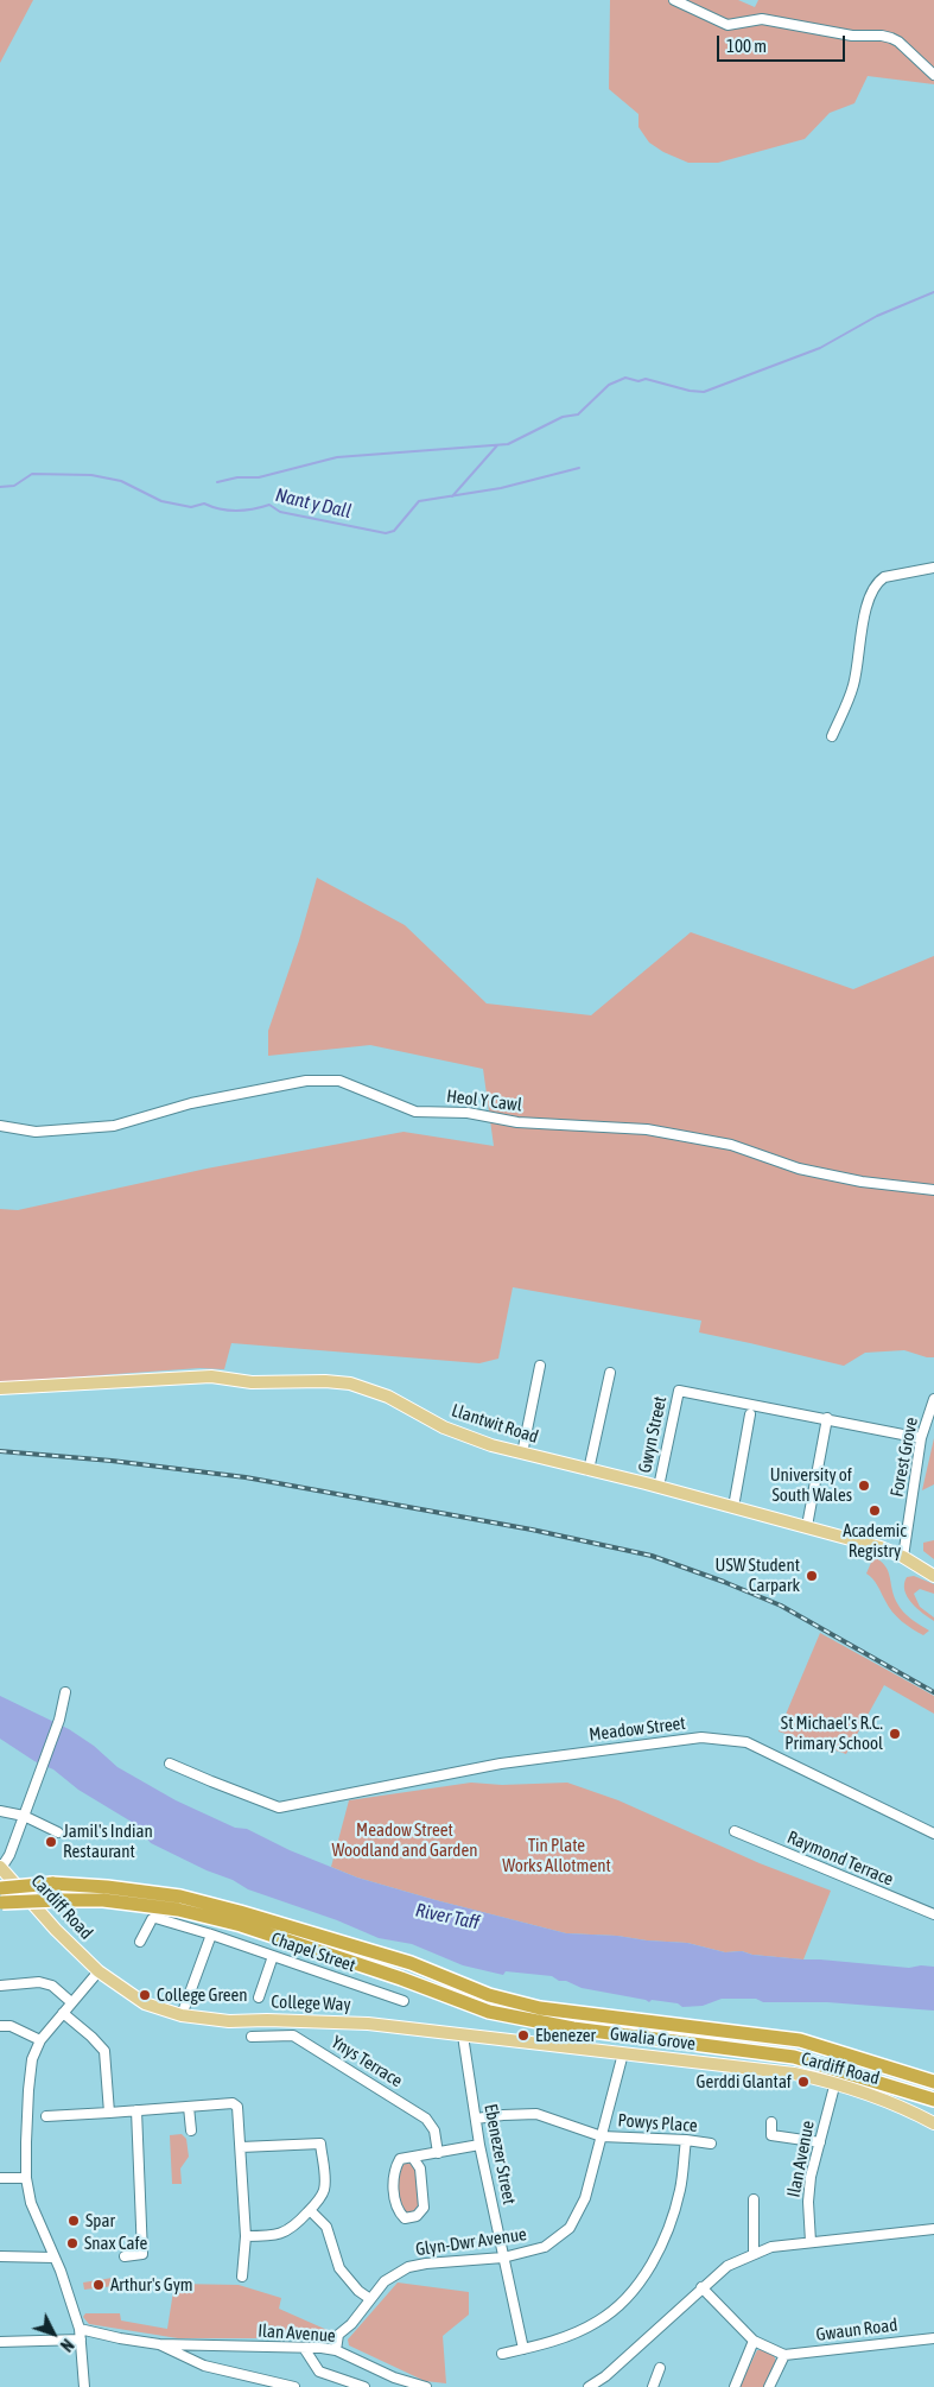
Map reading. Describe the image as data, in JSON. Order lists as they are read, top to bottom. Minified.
{"streets":{"main road":["Llantwit Road","Cardiff Road","College Way","Gwalia Grove"],"street":["Heol Y Cawl","Gwyn Street","Forest Grove","Meadow Street","Raymond Terrace","Chapel Street","Ynys Terrace","Powys Place","Ebenezer Street","Ilan Avenue","Glyn-Dwr Avenue","Gwaun Road"]},"crossings":[["Llantwit Road","Gwyn Street"],["Llantwit Road","Forest Grove"],["Cardiff Road","College Way"],["Cardiff Road","Gwalia Grove"],["Cardiff Road","Ilan Avenue"],["College Way","Gwalia Grove"],["College Way","Ebenezer Street"],["Gwalia Grove","Ebenezer Street"],["Gwalia Grove","Glyn-Dwr Avenue"],["Powys Place","Ebenezer Street"],["Powys Place","Glyn-Dwr Avenue"],["Ebenezer Street","Glyn-Dwr Avenue"],["Ilan Avenue","Glyn-Dwr Avenue"]],"water":["Nant y Dall","River Taff"],"parks":["Meadow Street Woodland and Garden","Tin Plate Works Allotment"],"places":["University of South Wales","Academic Registry","USW Student Carpark","St Michael's R.C. Primary School","Jamil's Indian Restaurant","College Green","Ebenezer","Gerddi Glantaf","Spar","Snax Cafe","Arthur's Gym"],"scale_bar":"100 m","north":"bottom right"}
